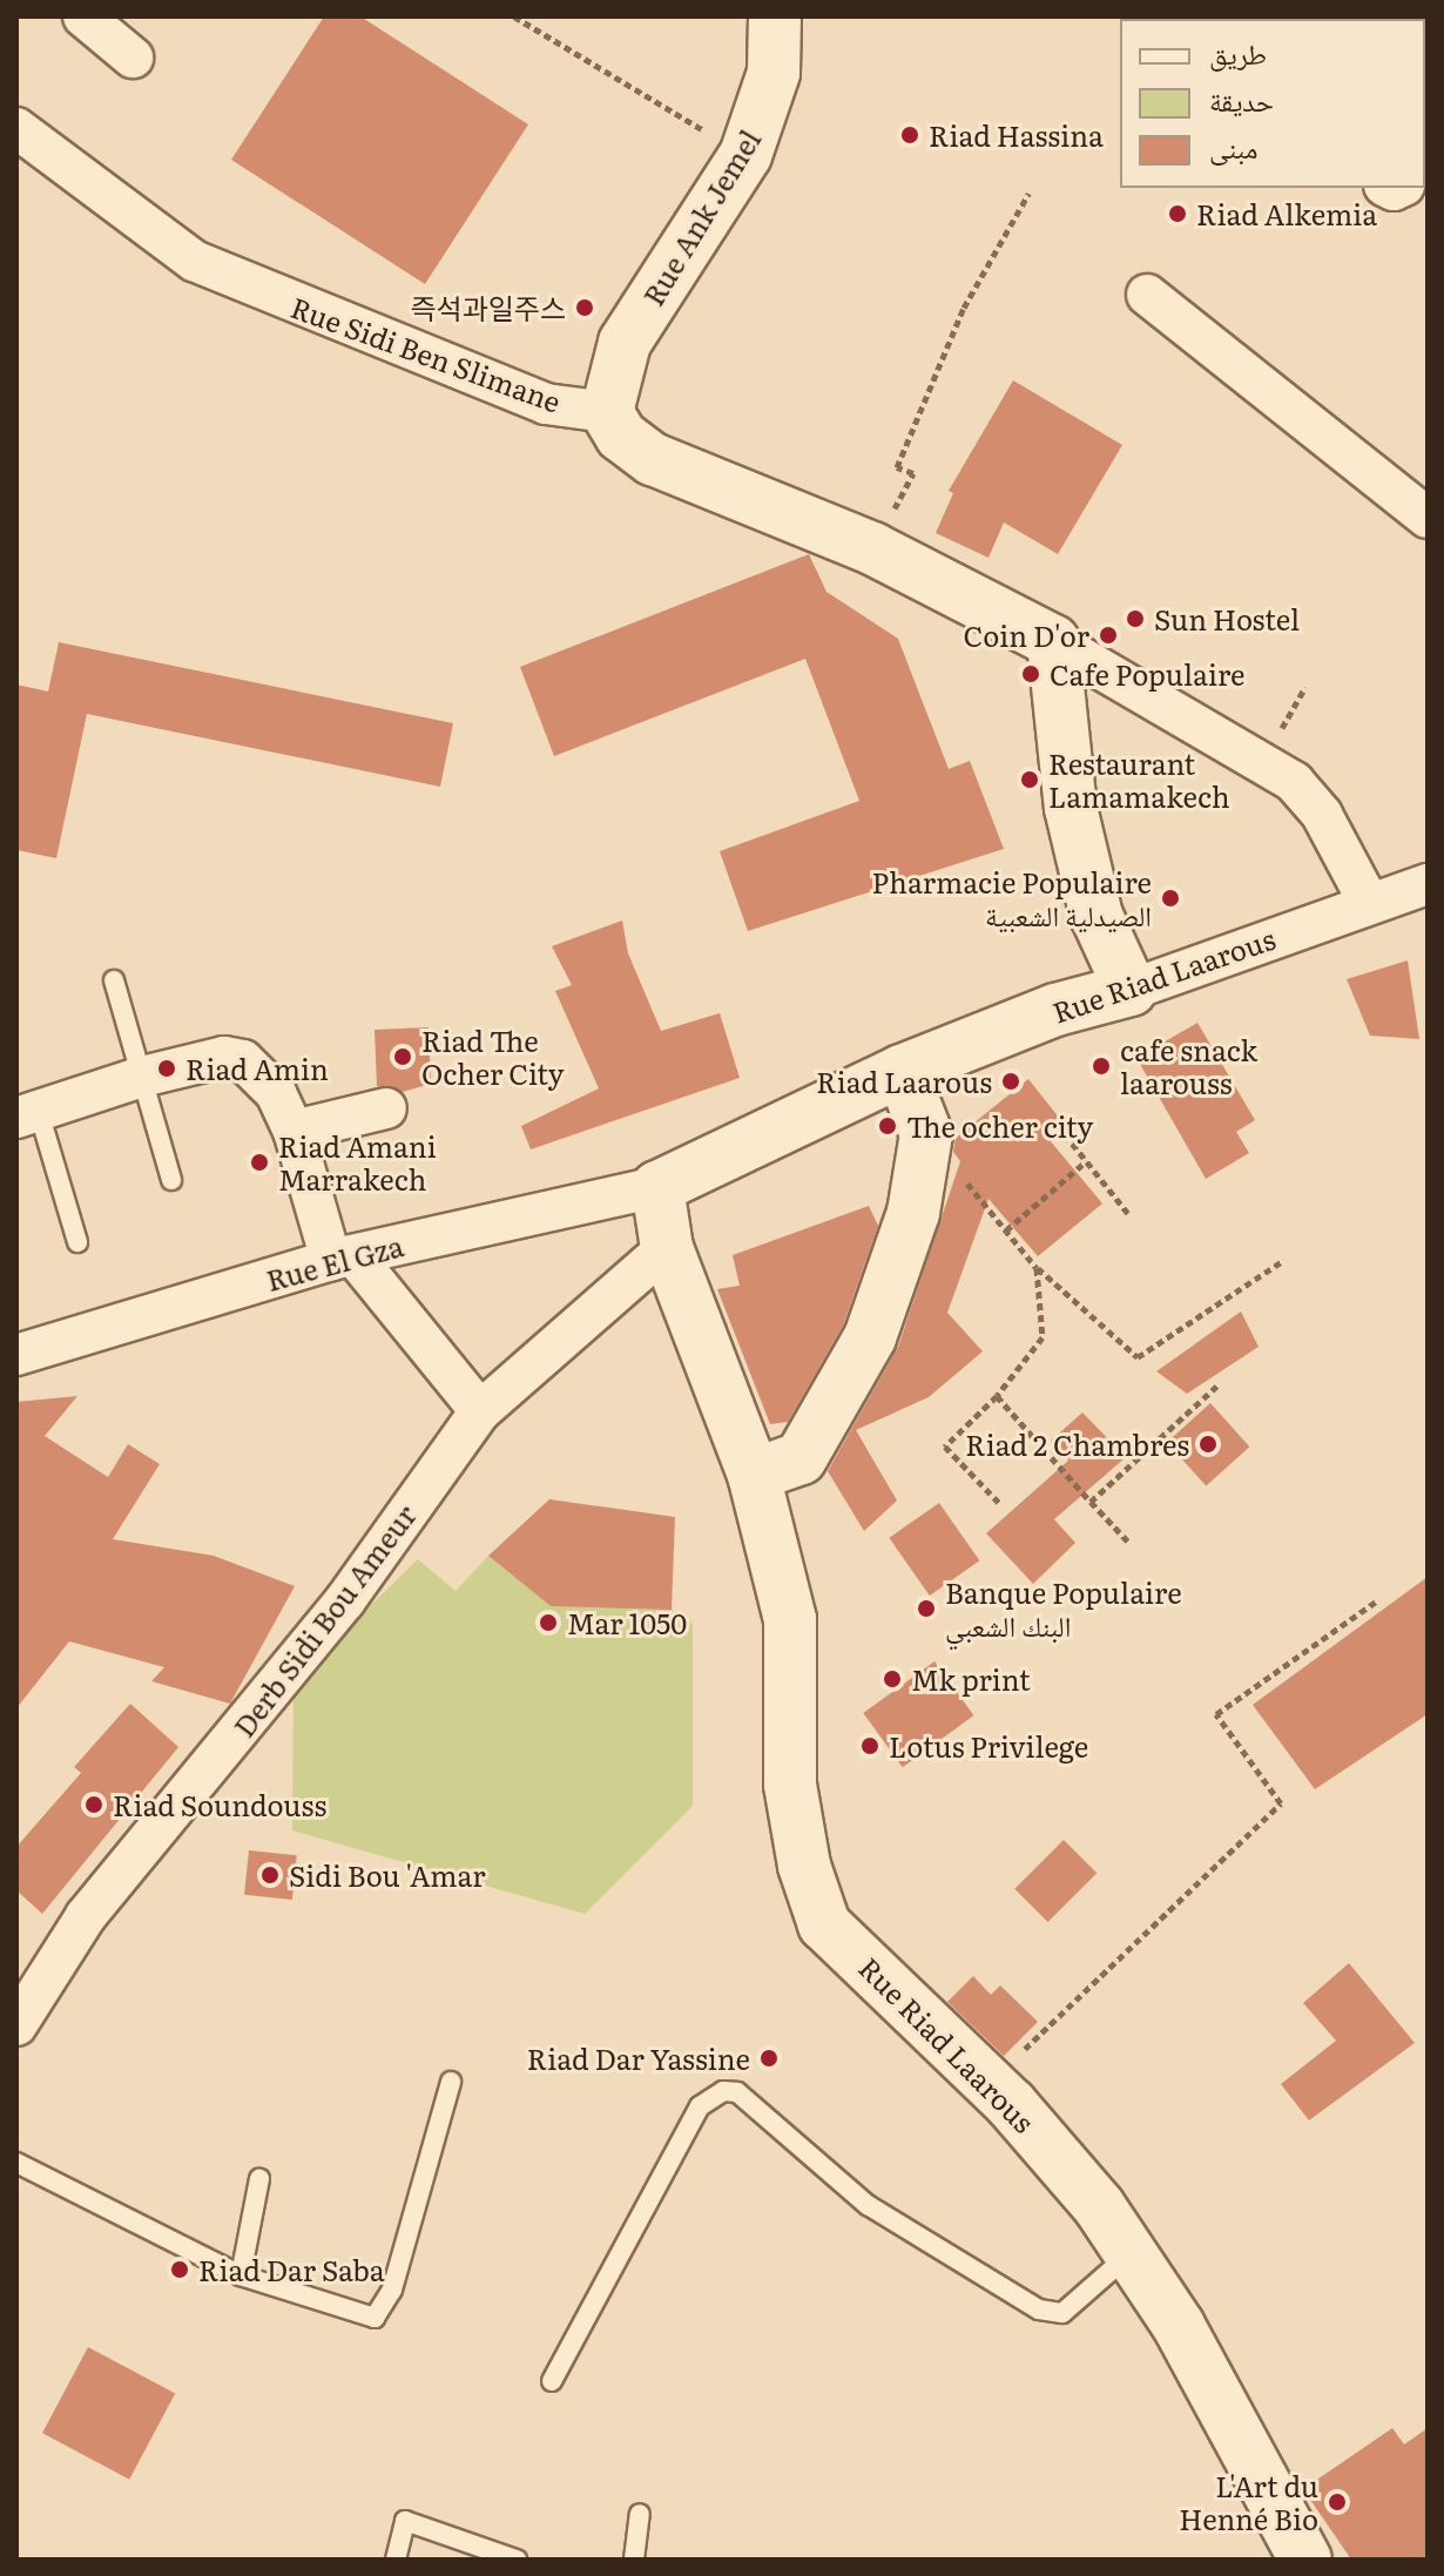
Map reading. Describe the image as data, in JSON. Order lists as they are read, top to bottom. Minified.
{"streets":{"street":["Rue Ank Jemel","Rue Sidi Ben Slimane","Rue Riad Laarous","Rue El Gza","Derb Sidi Bou Ameur"]},"crossings":[["Rue Ank Jemel","Rue Sidi Ben Slimane"],["Rue Riad Laarous","Rue El Gza"],["Rue Riad Laarous","Derb Sidi Bou Ameur"]],"places":["Riad Hassina","Riad Alkemia","즉석과일주스","Sun Hostel","Coin D'or","Cafe Populaire","Restaurant Lamamakech","Pharmacie Populaire الصيدلية الشعبية","Riad The Ocher City","cafe snack laarouss","Riad Amin","Riad Laarous","The ocher city","Riad Amani Marrakech","Riad 2 Chambres","Banque Populaire البنك الشعبي","Mar 1050","Mk print","Lotus Privilege","Riad Soundouss","Sidi Bou 'Amar","Riad Dar Yassine","Riad Dar Saba","L'Art du Henné Bio"],"legend":["طريق","حديقة","مبنى"]}
